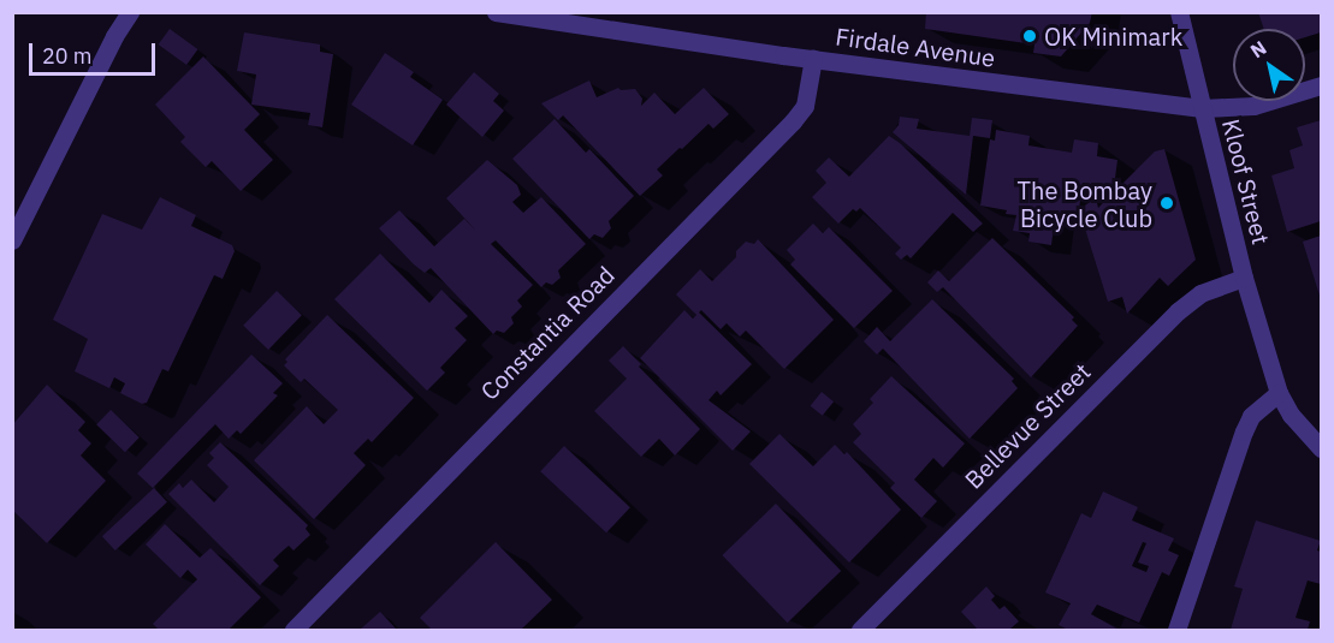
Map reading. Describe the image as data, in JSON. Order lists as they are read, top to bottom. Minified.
{"streets":{"street":["Firdale Avenue","Kloof Street","Constantia Road","Bellevue Street"]},"crossings":[["Firdale Avenue","Kloof Street"],["Firdale Avenue","Constantia Road"],["Kloof Street","Bellevue Street"]],"places":["OK Minimark","The Bombay Bicycle Club"],"scale_bar":"20 m","north":"top left"}
